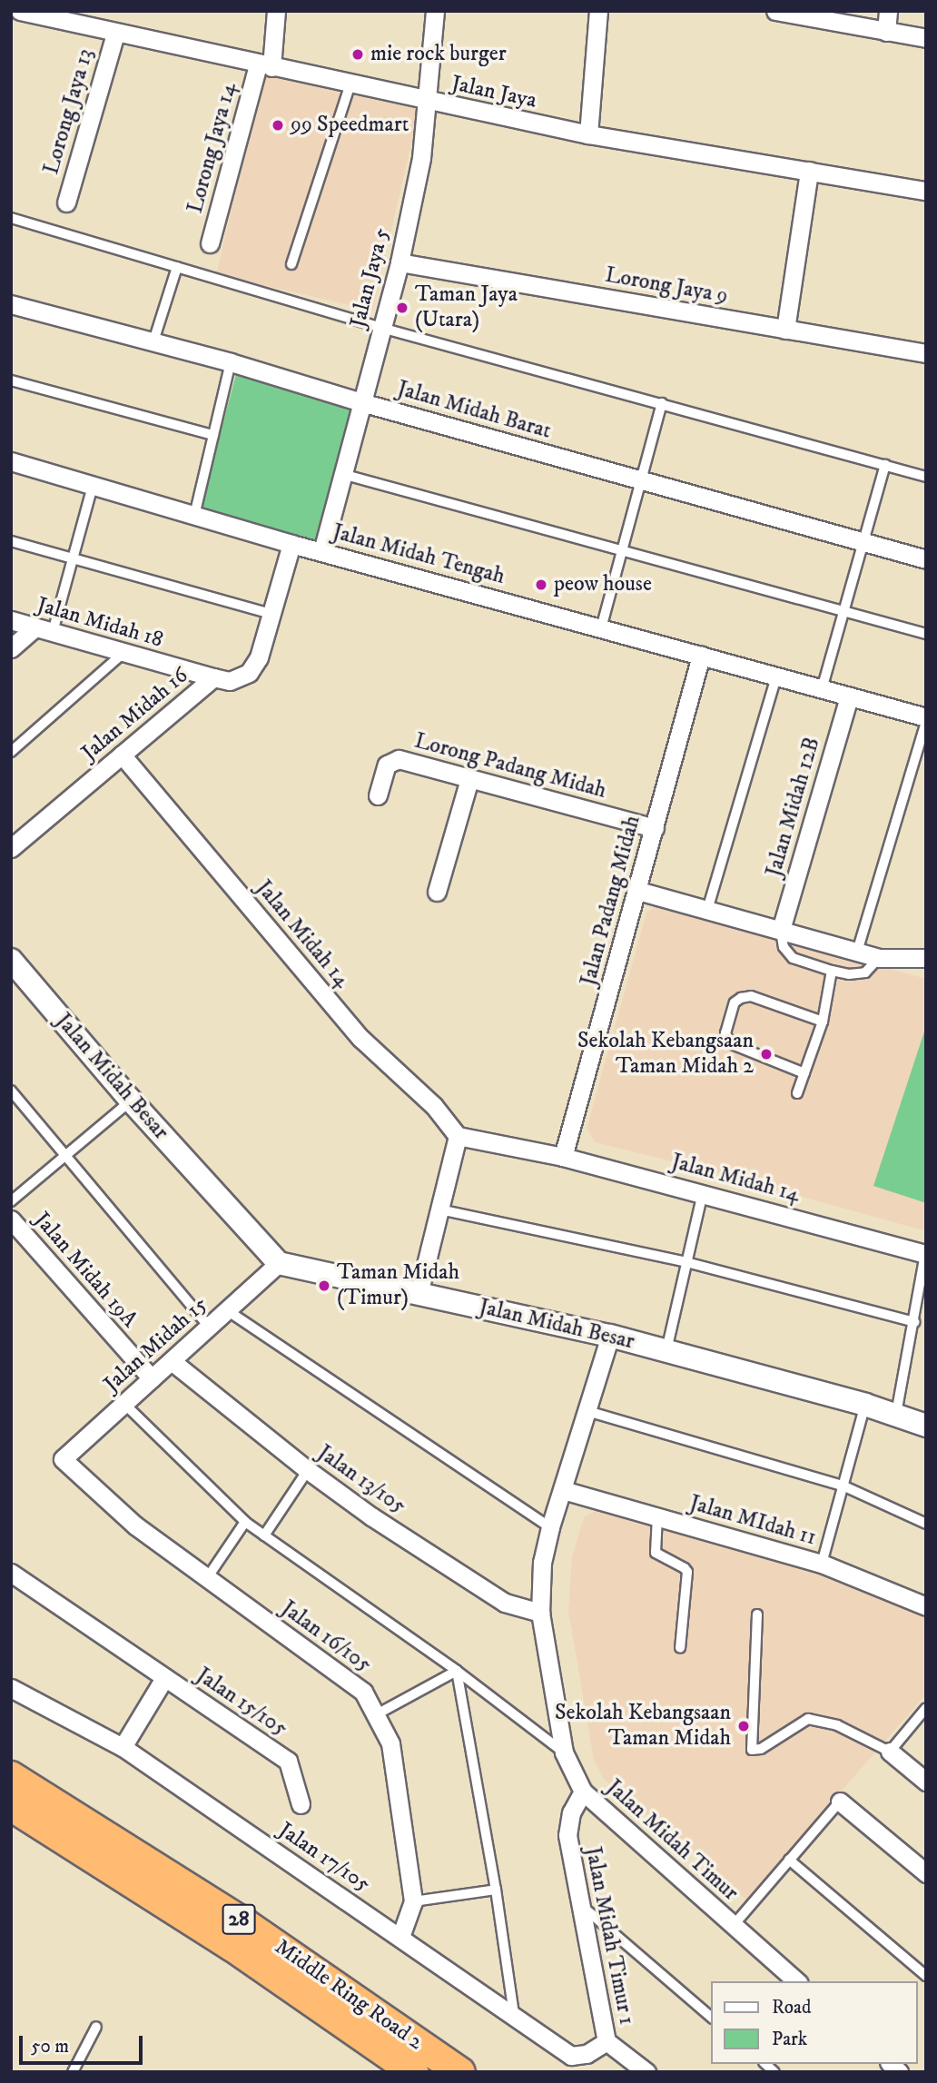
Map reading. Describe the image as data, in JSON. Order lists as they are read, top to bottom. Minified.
{"streets":{"highway":["28","Middle Ring Road 2"],"street":["Jalan Jaya","Lorong Jaya 13","Lorong Jaya 14","Jalan Jaya 5","Lorong Jaya 9","Jalan Midah Barat","Jalan Midah Tengah","Jalan Midah 18","Jalan Midah 16","Lorong Padang Midah","Jalan Midah 12B","Jalan Padang Midah","Jalan Midah 14","Jalan Midah Besar","Jalan Midah 19A","Jalan Midah 15","Jalan 13/105","Jalan MIdah 11","Jalan 16/105","Jalan 15/105","Jalan Midah Timur","Jalan 17/105","Jalan Midah Timur 1"]},"crossings":[["Jalan Jaya","Lorong Jaya 13"],["Jalan Jaya","Lorong Jaya 14"],["Jalan Jaya","Jalan Jaya 5"],["Jalan Jaya 5","Lorong Jaya 9"],["Jalan Jaya 5","Jalan Midah Barat"],["Jalan Jaya 5","Jalan Midah Tengah"],["Jalan Midah Tengah","Jalan Midah 16"],["Jalan Midah Tengah","Jalan Midah 12B"],["Jalan Midah Tengah","Jalan Padang Midah"],["Jalan Midah 18","Jalan Midah 16"],["Jalan Midah 16","Jalan Midah 14"],["Lorong Padang Midah","Jalan Padang Midah"],["Jalan Padang Midah","Jalan Midah 14"],["Jalan Midah Besar","Jalan Midah 15"],["Jalan Midah Besar","Jalan Midah Timur"],["Jalan Midah 19A","Jalan Midah 15"],["Jalan Midah 15","Jalan 13/105"],["Jalan Midah 15","Jalan 16/105"],["Jalan 13/105","Jalan Midah Timur"],["Jalan MIdah 11","Jalan Midah Timur"],["Jalan 16/105","Jalan 17/105"],["Jalan 15/105","Jalan 17/105"],["Jalan Midah Timur","Jalan Midah Timur 1"],["Jalan 17/105","Jalan Midah Timur 1"]],"places":["mie rock burger","99 Speedmart","Taman Jaya (Utara)","peow house","Sekolah Kebangsaan Taman Midah 2","Taman Midah (Timur)","Sekolah Kebangsaan Taman Midah"],"legend":["Road","Park"],"scale_bar":"50 m"}
